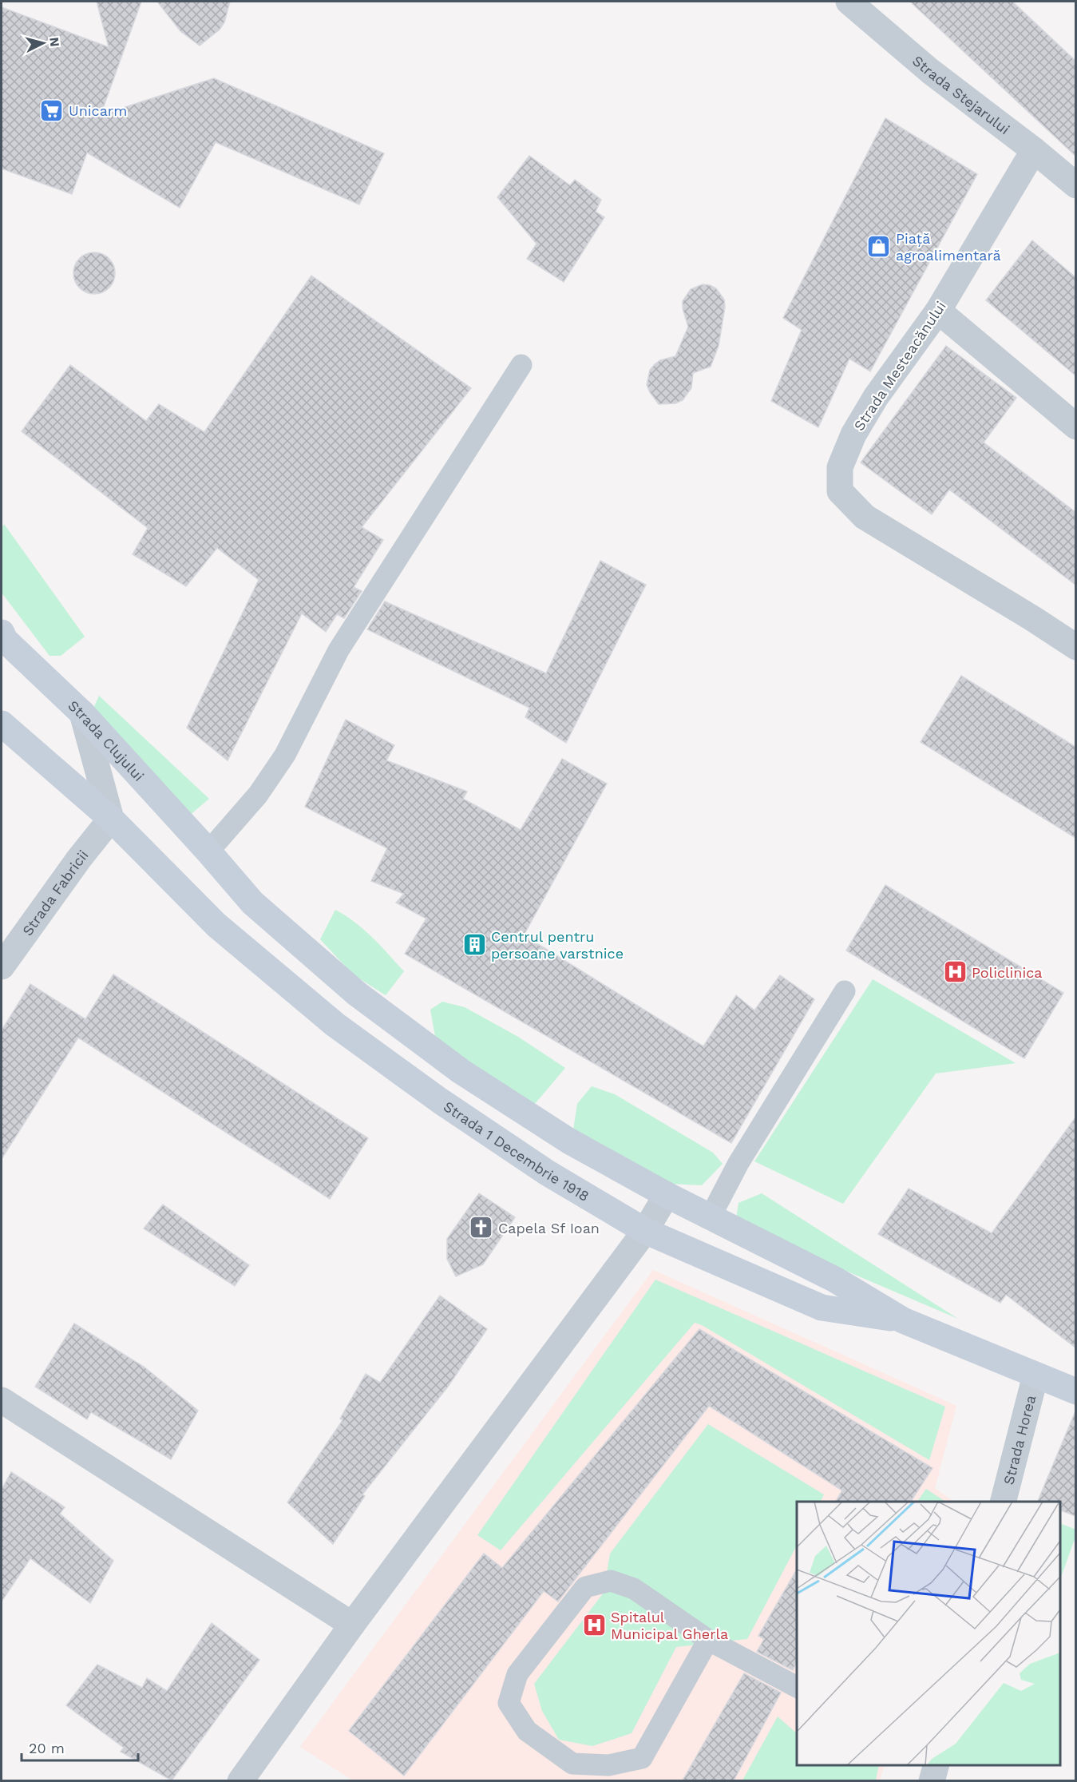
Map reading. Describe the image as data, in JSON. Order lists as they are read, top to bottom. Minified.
{"streets":{"main road":["Strada Clujului","Strada 1 Decembrie 1918"],"street":["Strada Stejarului","Strada Mesteacănului","Strada Fabricii","Strada Horea"]},"crossings":[["Strada Stejarului","Strada Mesteacănului"],["Strada Clujului","Strada 1 Decembrie 1918"],["Strada Fabricii","Strada 1 Decembrie 1918"],["Strada 1 Decembrie 1918","Strada Horea"]],"places":{"supermarket":["Unicarm"],"shop":["Piață agroalimentară"],"building":["Centrul pentru persoane varstnice"],"hospital":["Policlinica","Spitalul Municipal Gherla"],"church":["Capela Sf Ioan"]},"scale_bar":"20 m","north":"right"}
